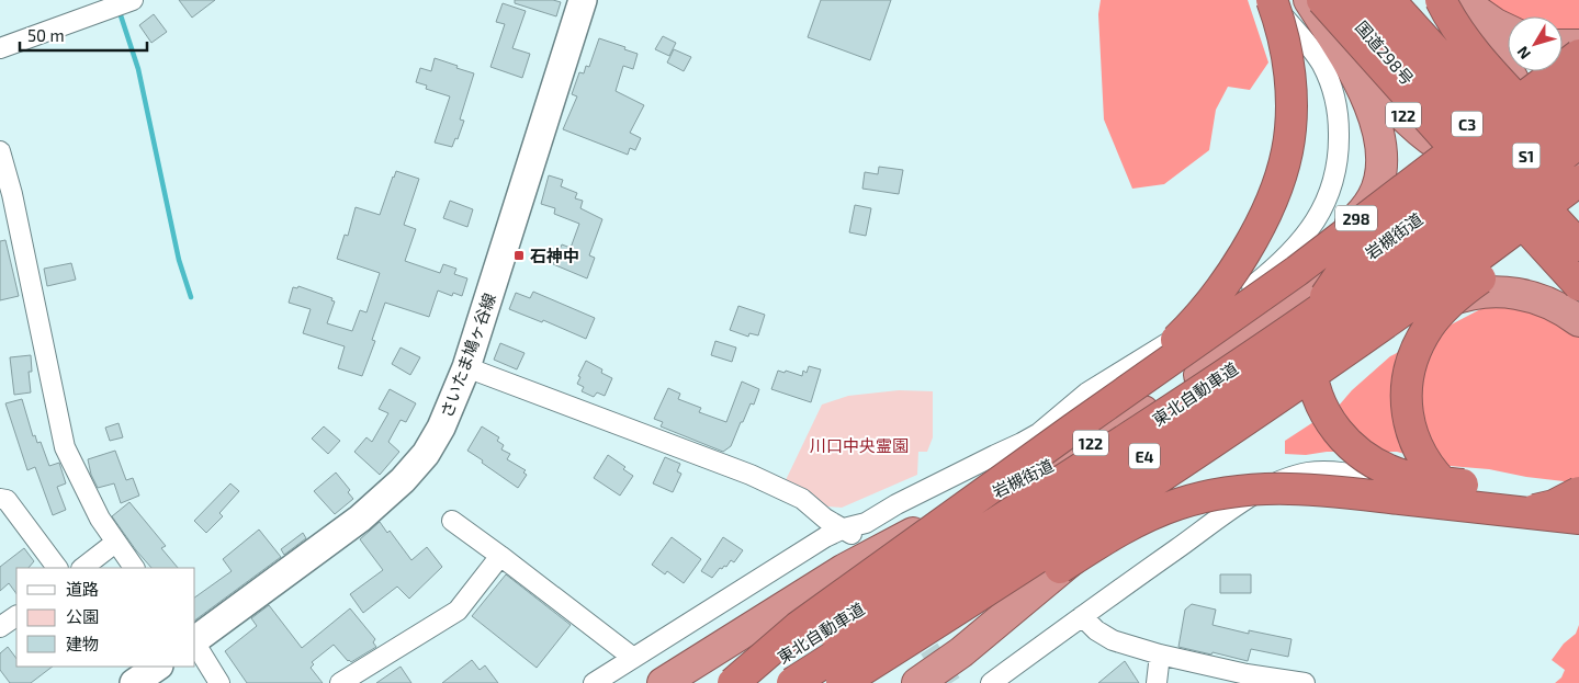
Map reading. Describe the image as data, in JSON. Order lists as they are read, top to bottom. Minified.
{"streets":{"highway":["国道298号","122","C3","S1","298","岩槻街道","東北自動車道","E4"],"main road":["さいたま鳩ヶ谷線"]},"crossings":[["122","S1"],["122","298"],["122","岩槻街道"],["122","東北自動車道"],["S1","東北自動車道"],["298","岩槻街道"]],"parks":["川口中央霊園"],"places":{"transit":["石神中"]},"legend":["道路","公園","建物"],"scale_bar":"50 m","north":"bottom left"}
